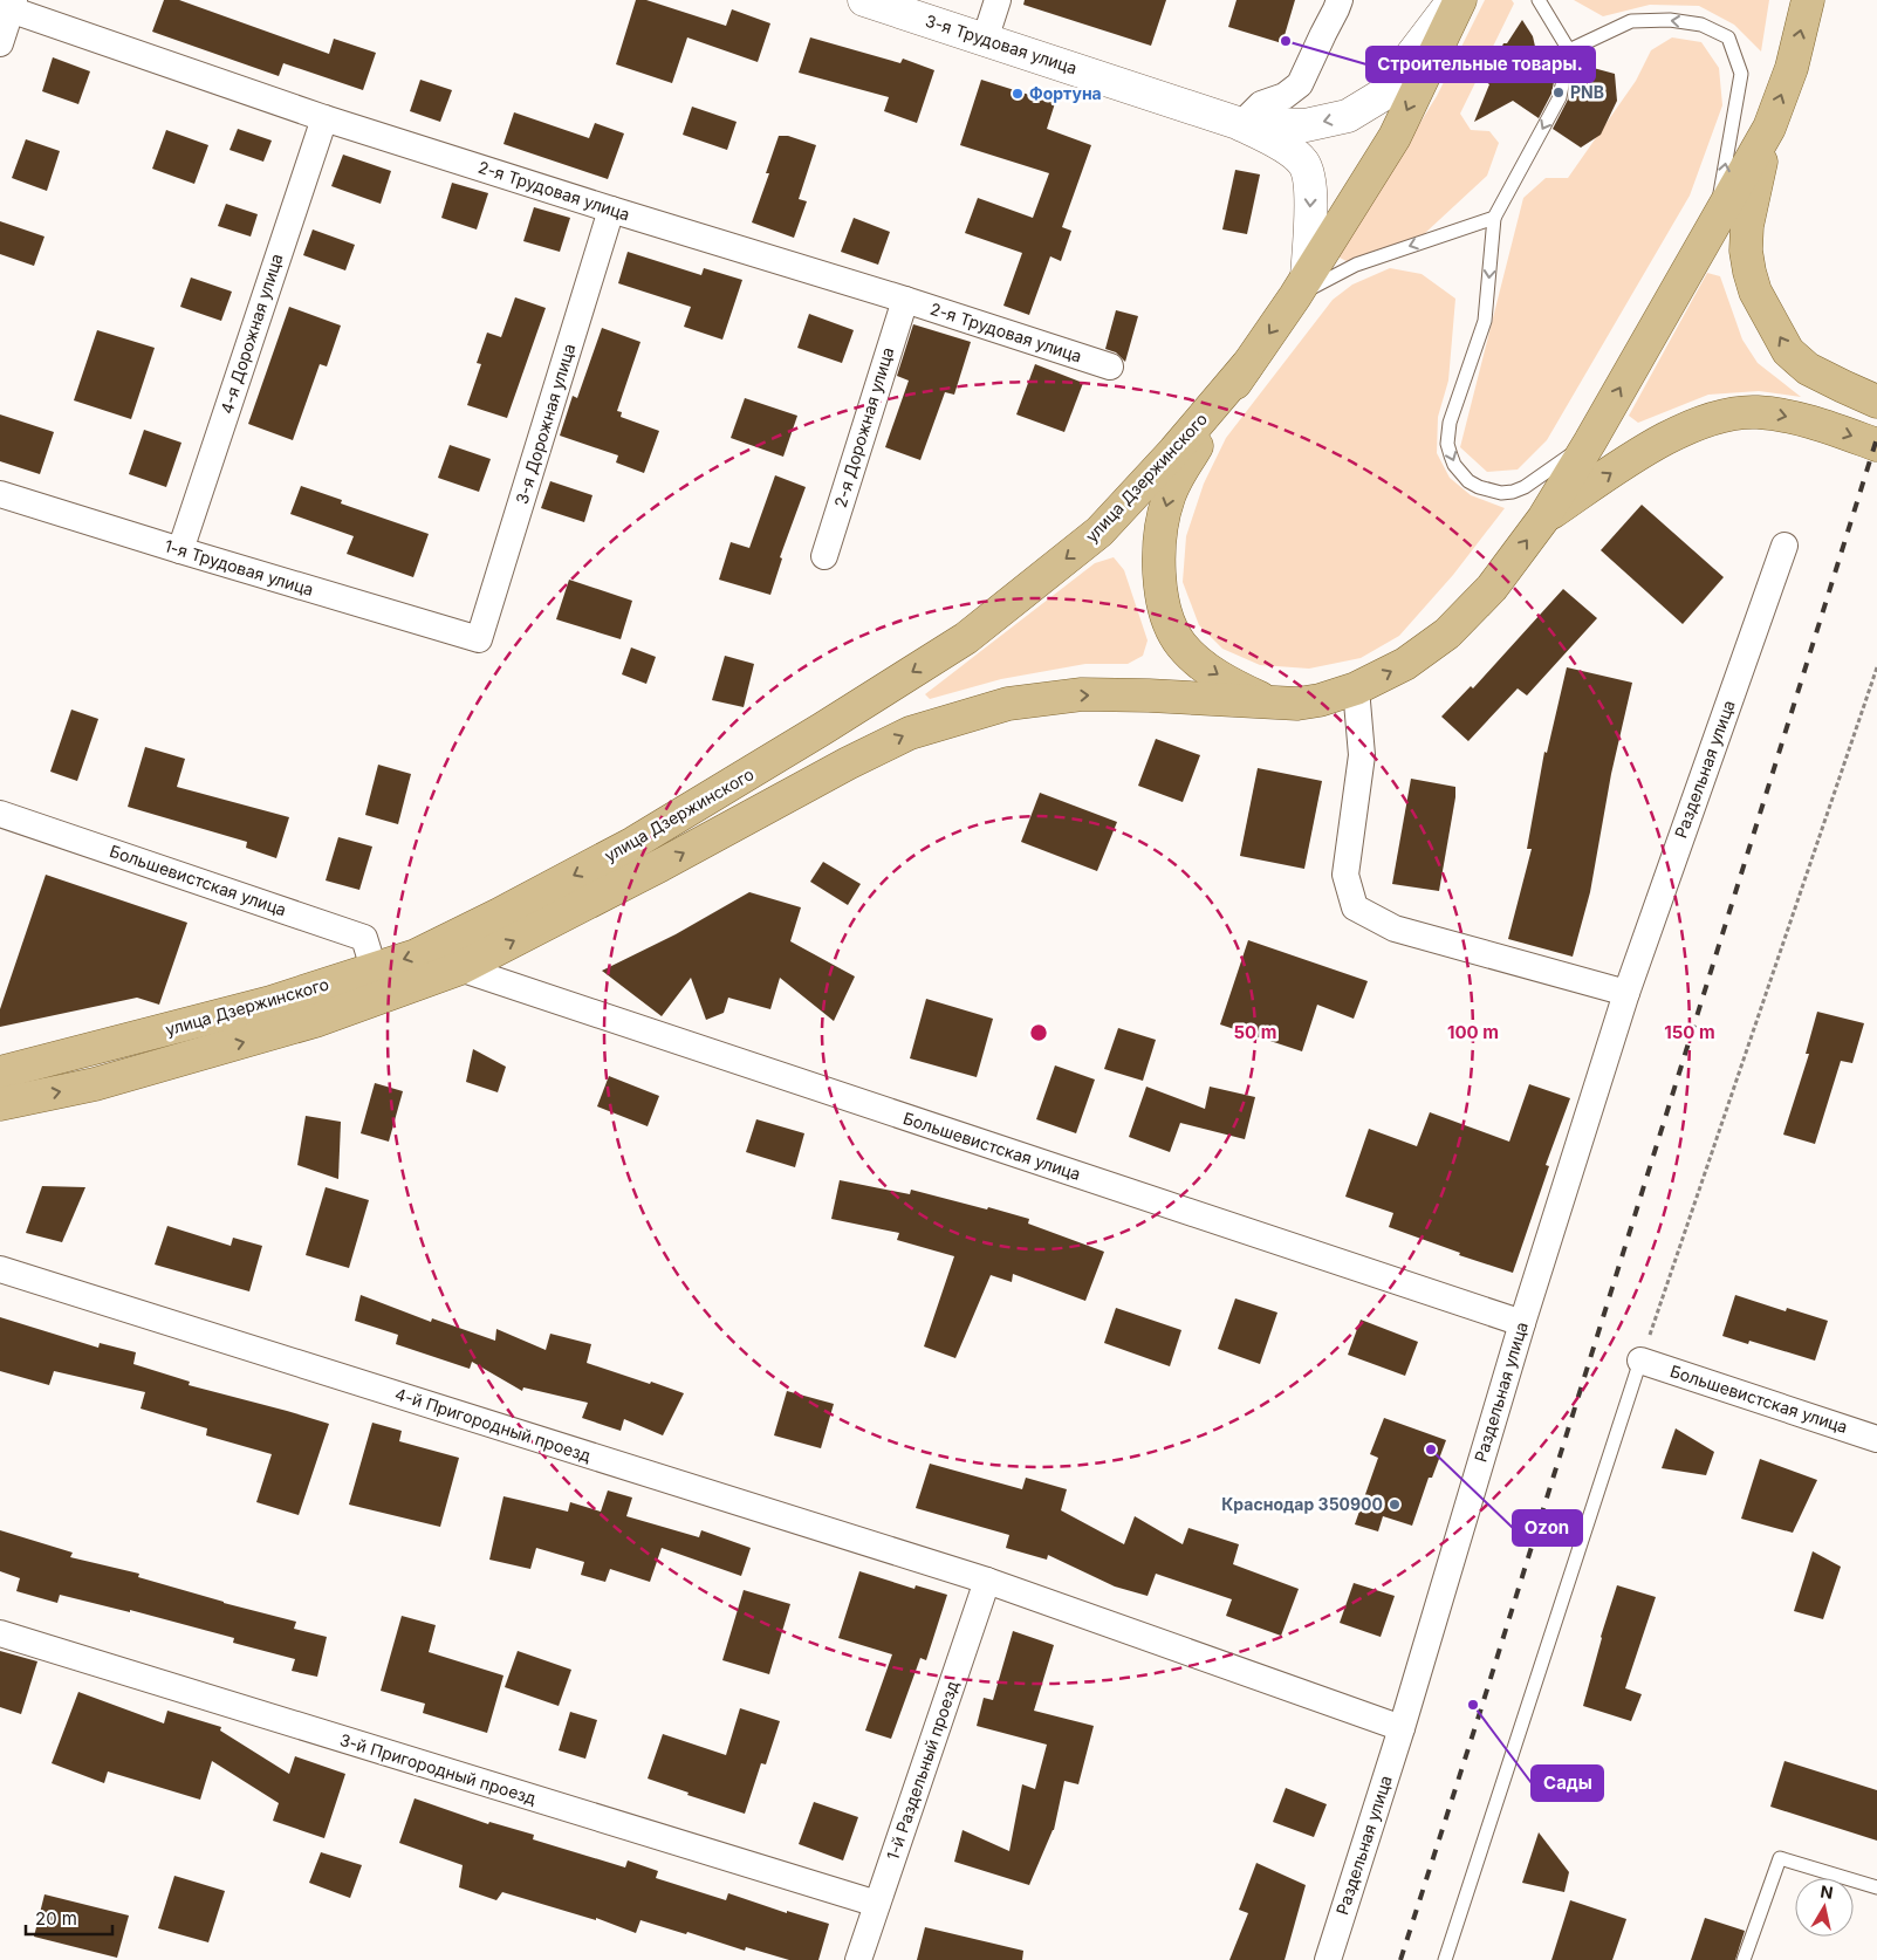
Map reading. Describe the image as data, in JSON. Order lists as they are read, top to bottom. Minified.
{"streets":{"main road":["улица Дзержинского"],"street":["3-я Трудовая улица","2-я Трудовая улица","4-я Дорожная улица","3-я Дорожная улица","2-я Дорожная улица","1-я Трудовая улица","Раздельная улица","Большевистская улица","4-й Пригородный проезд","3-й Пригородный проезд","1-й Раздельный проезд"]},"crossings":[["2-я Трудовая улица","4-я Дорожная улица"],["2-я Трудовая улица","3-я Дорожная улица"],["2-я Трудовая улица","2-я Дорожная улица"],["4-я Дорожная улица","1-я Трудовая улица"],["3-я Дорожная улица","1-я Трудовая улица"],["улица Дзержинского","Большевистская улица"],["Раздельная улица","Большевистская улица"],["Раздельная улица","4-й Пригородный проезд"],["4-й Пригородный проезд","1-й Раздельный проезд"],["3-й Пригородный проезд","1-й Раздельный проезд"]],"places":["Строительные товары.","PNB","Фортуна","Ozon","Краснодар 350900","Сады"],"scale_bar":"20 m","north":"top","rings":["50 m","100 m","150 m"]}
